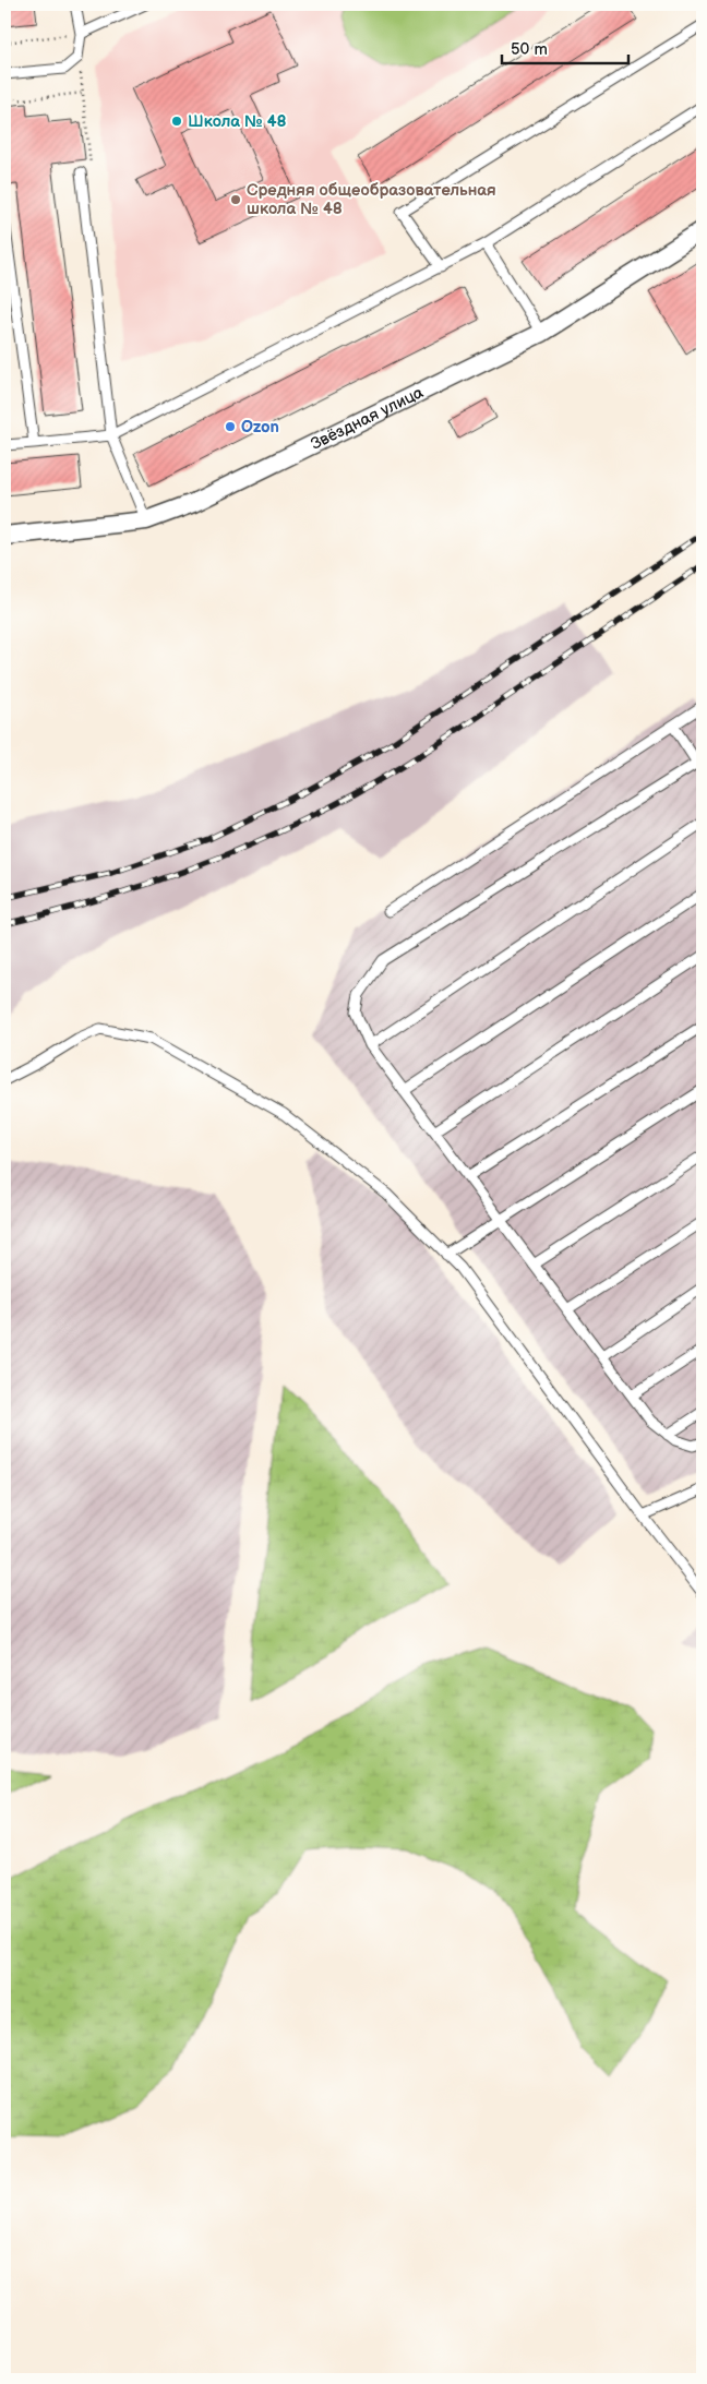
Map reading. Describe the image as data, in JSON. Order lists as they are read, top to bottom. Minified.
{"streets":{"street":["Звёздная улица"]},"places":["Школа № 48","Средняя общеобразовательная школа № 48","Ozon"],"scale_bar":"50 m"}
